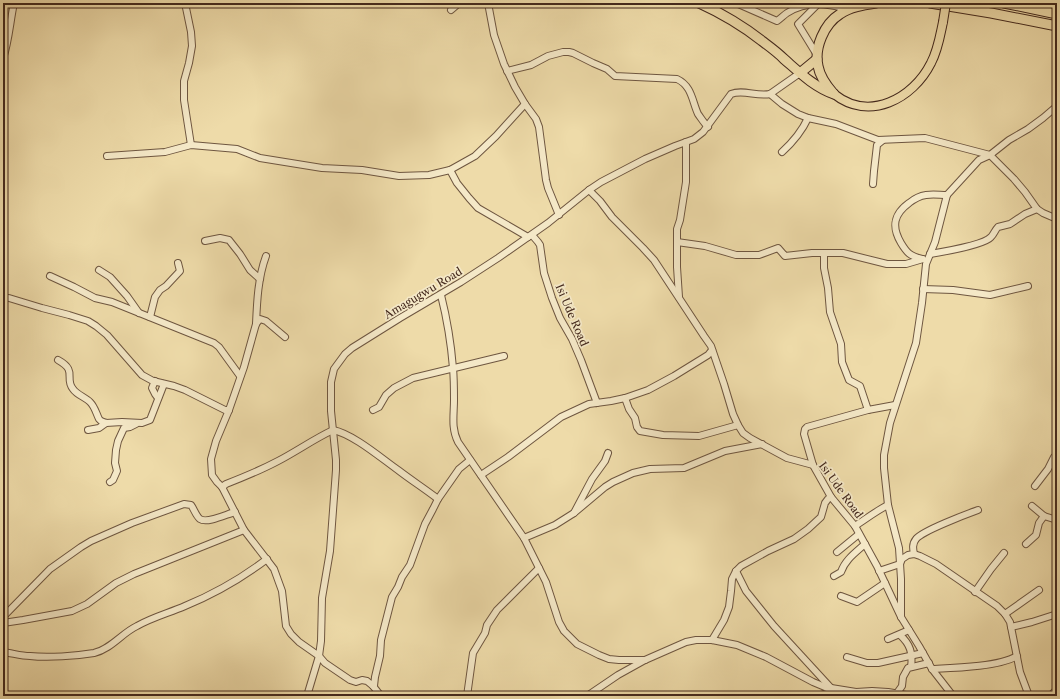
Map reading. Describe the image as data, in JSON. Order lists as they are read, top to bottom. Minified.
{"streets":{"street":["Amagugwu Road","Isi Ude Road"]},"crossings":[["Amagugwu Road","Isi Ude Road"]]}
